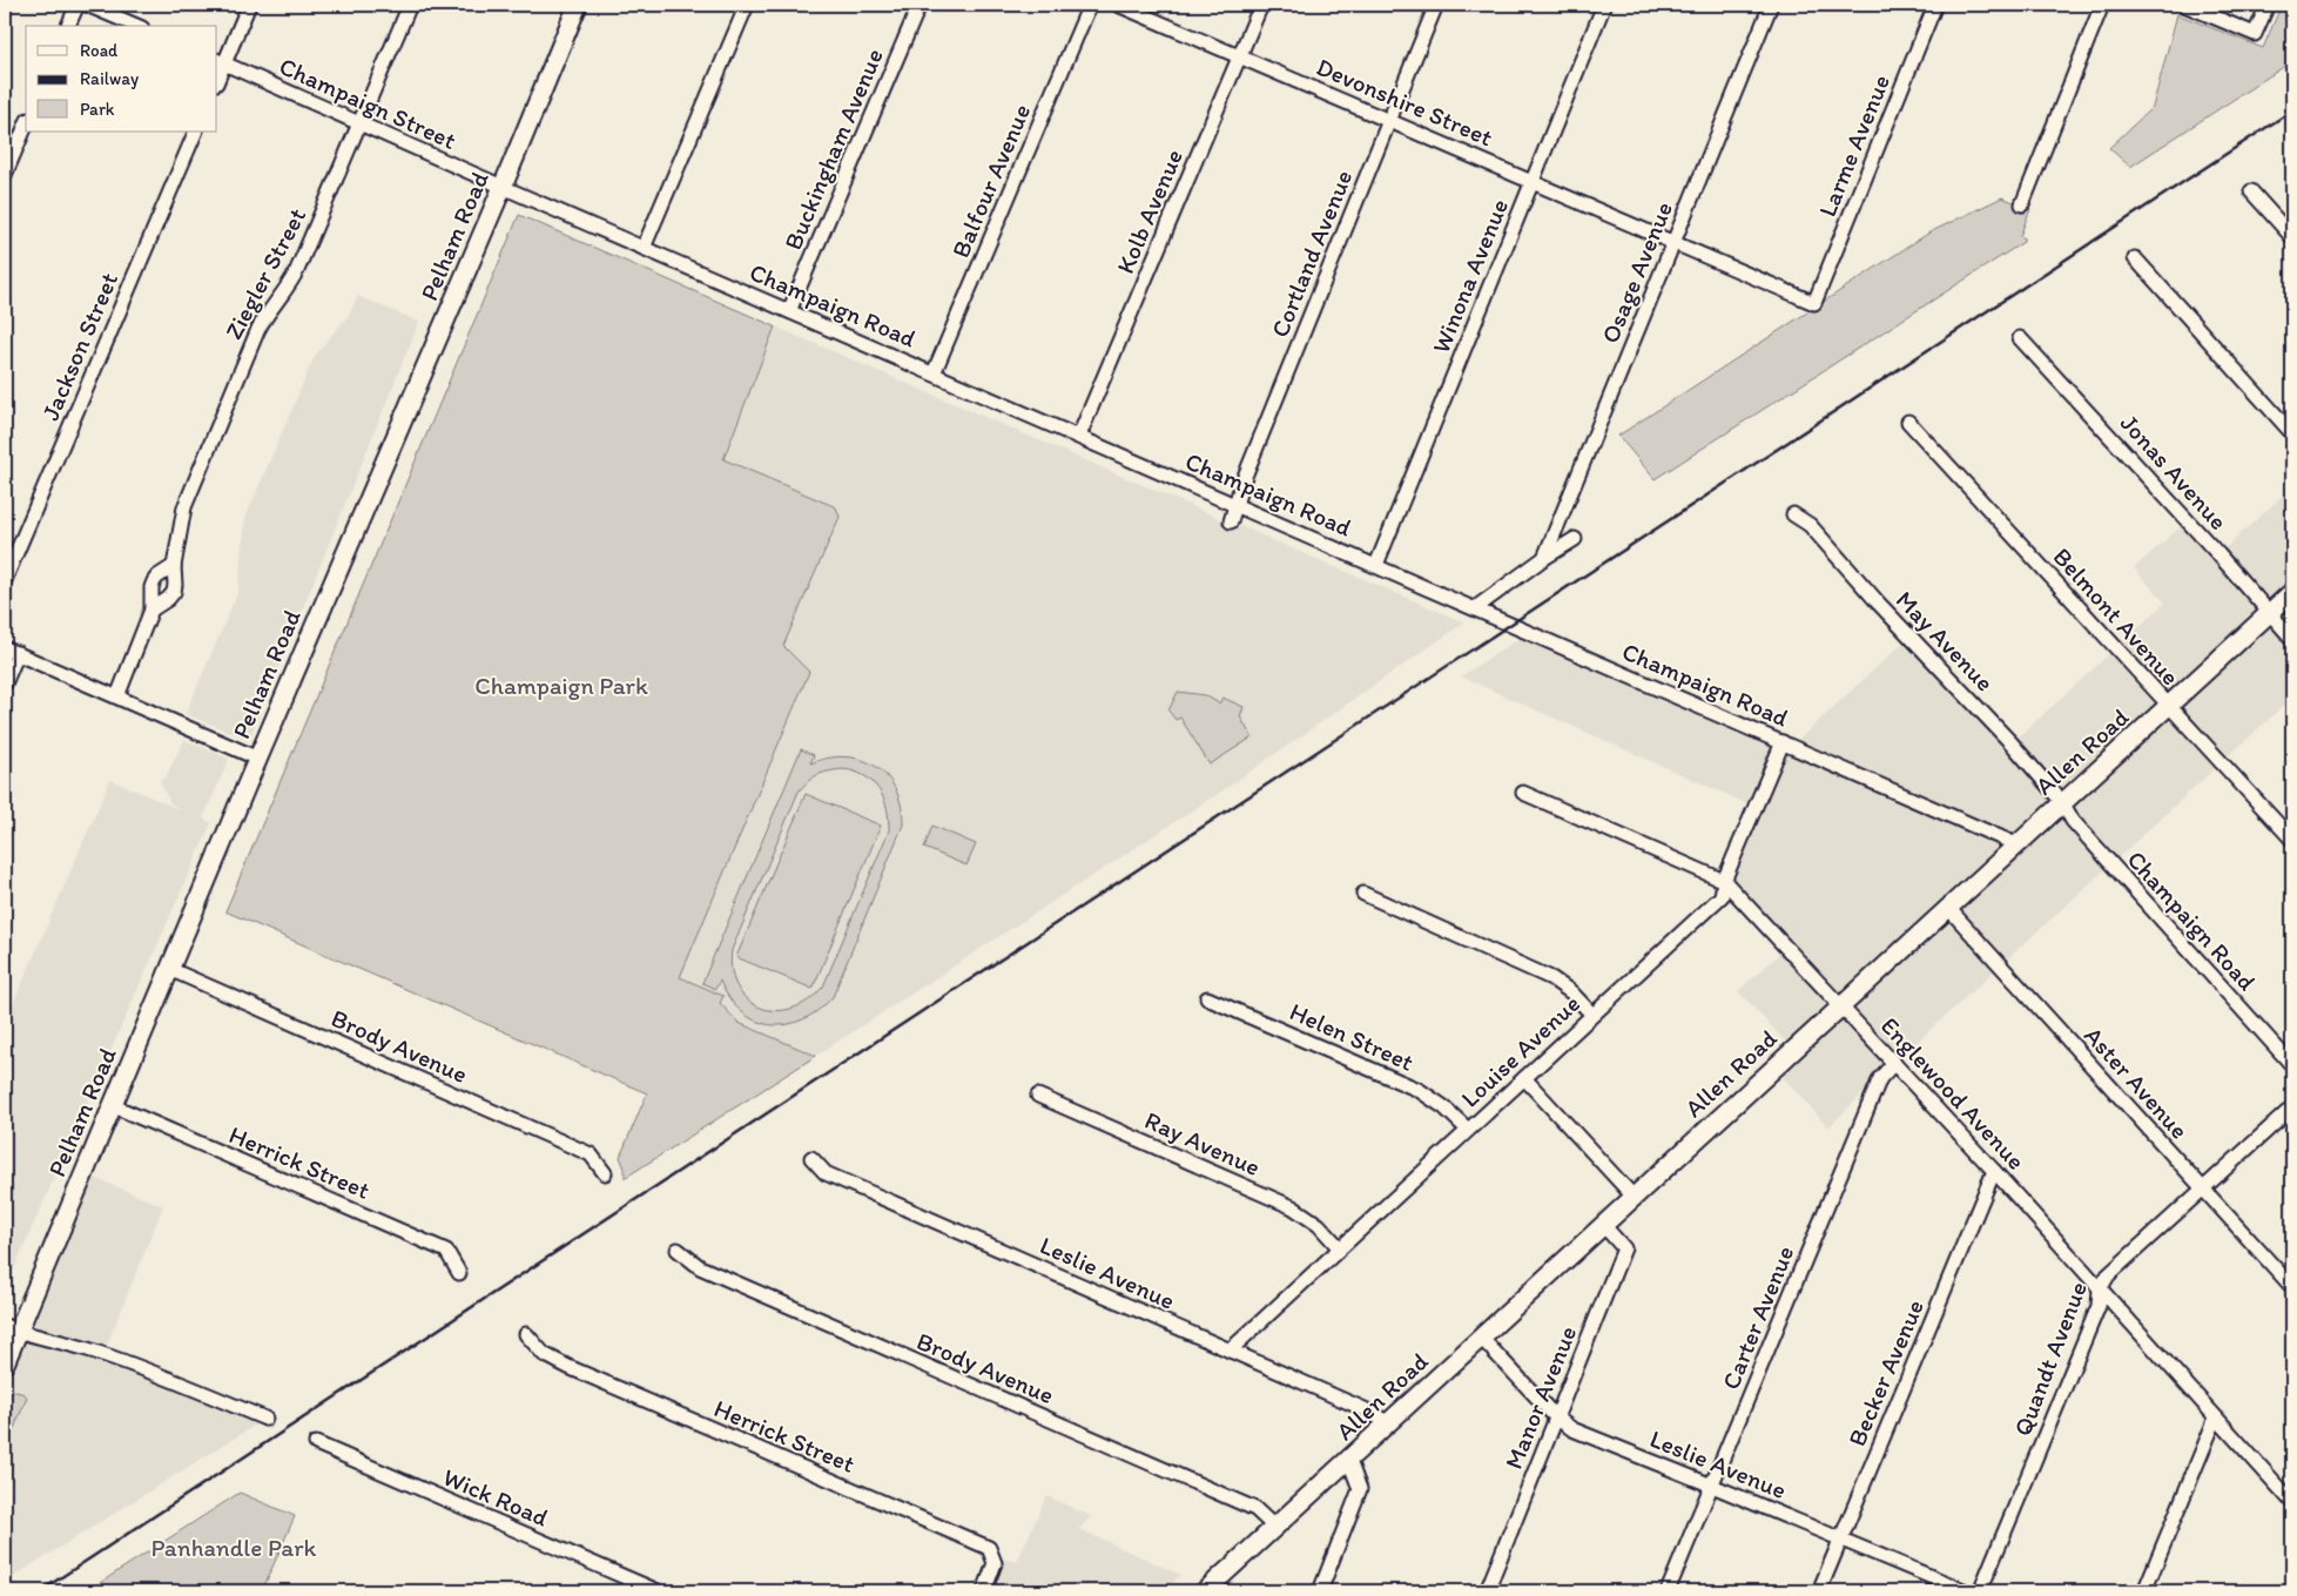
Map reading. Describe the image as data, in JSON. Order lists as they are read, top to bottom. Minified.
{"streets":{"main road":["Pelham Road","Allen Road"],"street":["Devonshire Street","Champaign Street","Larme Avenue","Buckingham Avenue","Balfour Avenue","Kolb Avenue","Cortland Avenue","Osage Avenue","Ziegler Street","Winona Avenue","Champaign Road","Jackson Street","Jonas Avenue","Belmont Avenue","May Avenue","Helen Street","Brody Avenue","Louise Avenue","Aster Avenue","Englewood Avenue","Ray Avenue","Herrick Street","Leslie Avenue","Carter Avenue","Quandt Avenue","Becker Avenue","Manor Avenue","Wick Road"]},"crossings":[["Devonshire Street","Larme Avenue"],["Devonshire Street","Kolb Avenue"],["Devonshire Street","Cortland Avenue"],["Devonshire Street","Osage Avenue"],["Devonshire Street","Winona Avenue"],["Champaign Street","Pelham Road"],["Champaign Street","Ziegler Street"],["Champaign Street","Champaign Road"],["Buckingham Avenue","Champaign Road"],["Balfour Avenue","Champaign Road"],["Kolb Avenue","Champaign Road"],["Pelham Road","Champaign Road"],["Pelham Road","Brody Avenue"],["Pelham Road","Herrick Street"],["Cortland Avenue","Champaign Road"],["Winona Avenue","Champaign Road"],["Champaign Road","May Avenue"],["Champaign Road","Allen Road"],["Champaign Road","Louise Avenue"],["Jonas Avenue","Allen Road"],["Belmont Avenue","Allen Road"],["May Avenue","Allen Road"],["Allen Road","Brody Avenue"],["Allen Road","Aster Avenue"],["Allen Road","Englewood Avenue"],["Allen Road","Leslie Avenue"],["Allen Road","Manor Avenue"],["Helen Street","Louise Avenue"],["Louise Avenue","Englewood Avenue"],["Louise Avenue","Ray Avenue"],["Louise Avenue","Leslie Avenue"],["Aster Avenue","Quandt Avenue"],["Englewood Avenue","Carter Avenue"],["Englewood Avenue","Quandt Avenue"],["Englewood Avenue","Becker Avenue"],["Leslie Avenue","Carter Avenue"],["Leslie Avenue","Becker Avenue"],["Leslie Avenue","Manor Avenue"]],"parks":["Champaign Park","Panhandle Park"],"legend":["Road","Railway","Park"]}
